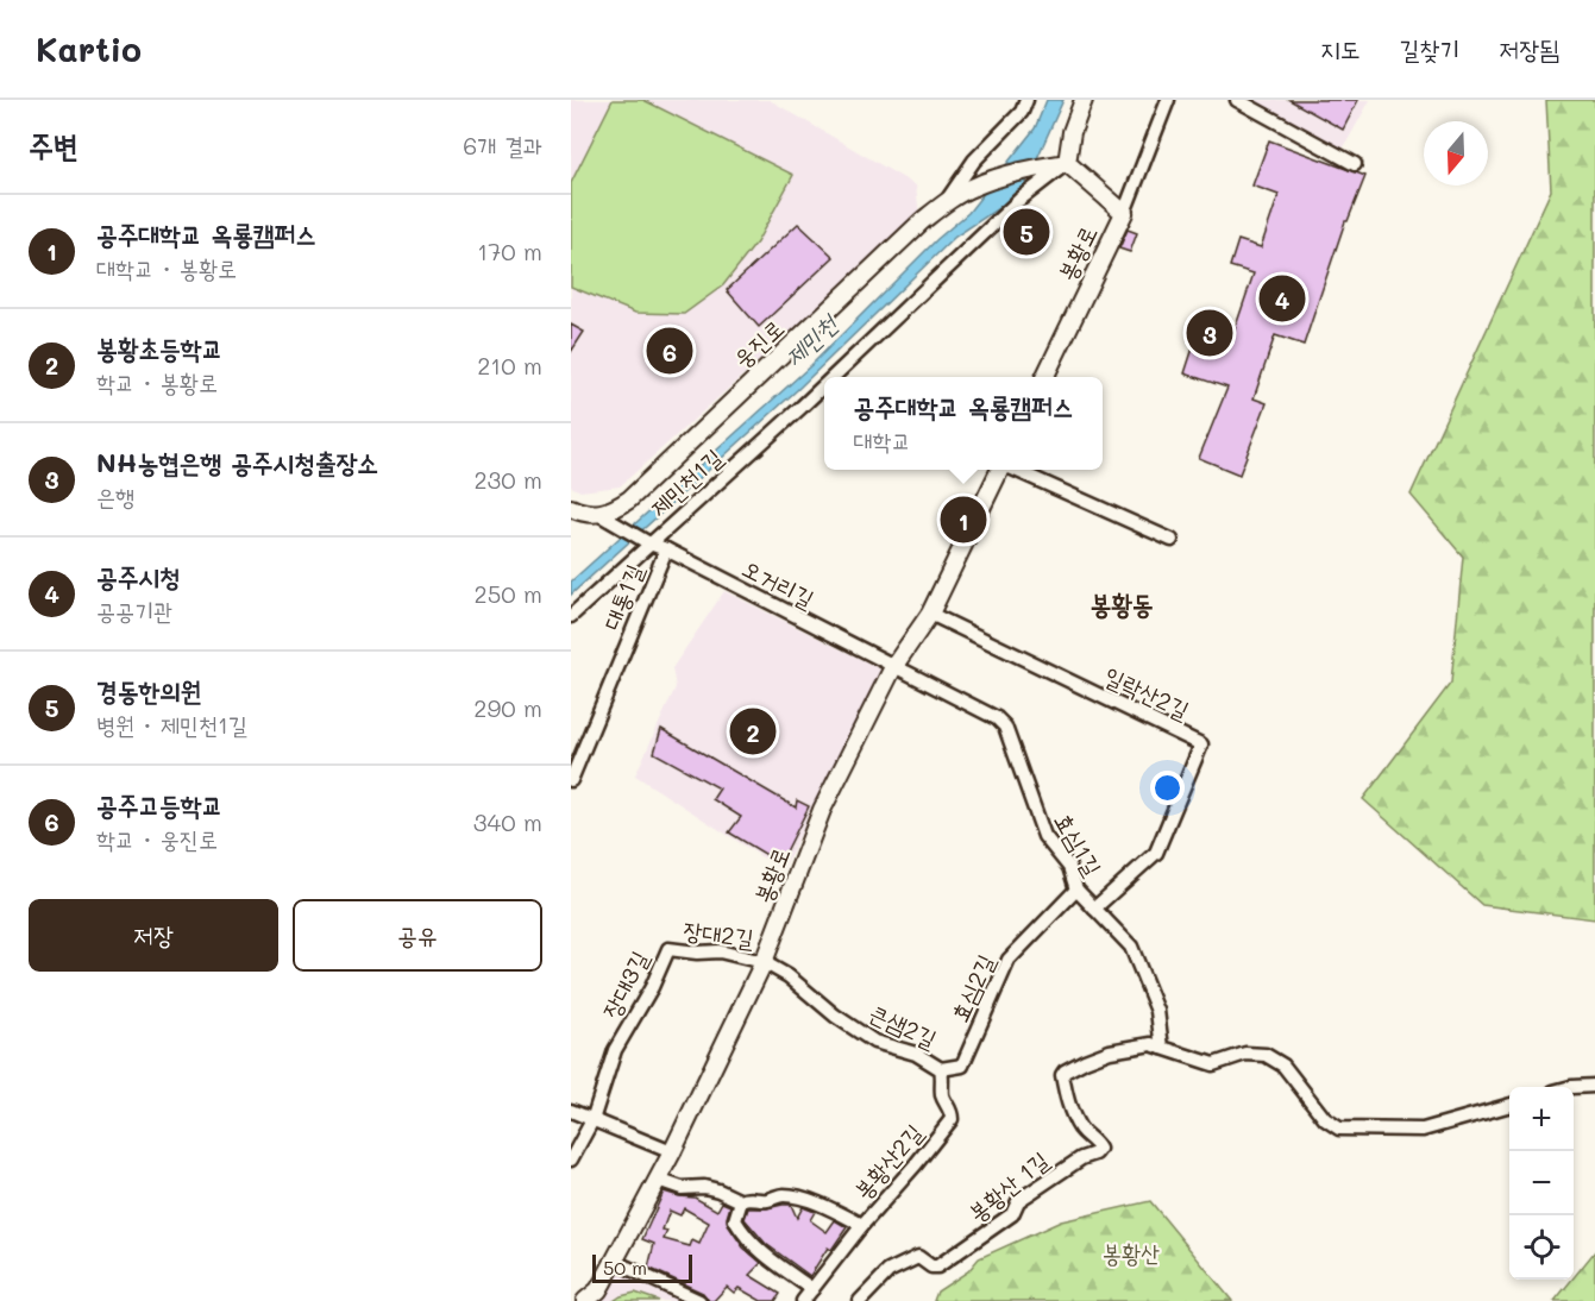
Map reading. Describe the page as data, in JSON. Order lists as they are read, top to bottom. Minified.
{"streets":{"main road":["봉황로","웅진로"],"street":["제민천1길","오거리길","대통1길","일락산2길","효심1길","장대2길","장대3길","효심2길","큰샘2길","봉황산2길","봉황산 1길"]},"crossings":[["봉황로","웅진로"],["봉황로","제민천1길"],["봉황로","오거리길"],["봉황로","일락산2길"],["봉황로","효심1길"],["봉황로","장대2길"],["봉황로","큰샘2길"],["봉황로","봉황산2길"],["웅진로","제민천1길"],["웅진로","오거리길"],["제민천1길","오거리길"],["오거리길","대통1길"],["오거리길","효심1길"],["일락산2길","효심1길"],["효심1길","효심2길"],["효심1길","봉황산 1길"],["장대2길","장대3길"],["장대2길","큰샘2길"],["효심2길","큰샘2길"],["큰샘2길","봉황산2길"]],"districts":["봉황동"],"water":["제민천"],"parks":["봉황산"],"scale_bar":"50 m","north":"bottom","page":{"header":"Kartio","nav":["지도","길찾기","저장됨"],"heading":["주변","6개 결과"],"list":[{"mark":"1","name":"공주대학교 옥룡캠퍼스","note":"대학교 · 봉황로","value":"170 m"},{"mark":"2","name":"봉황초등학교","note":"학교 · 봉황로","value":"210 m"},{"mark":"3","name":"NH농협은행 공주시청출장소","note":"은행","value":"230 m"},{"mark":"4","name":"공주시청","note":"공공기관","value":"250 m"},{"mark":"5","name":"경동한의원","note":"병원 · 제민천1길","value":"290 m"},{"mark":"6","name":"공주고등학교","note":"학교 · 웅진로","value":"340 m"}],"pins":["5","4","3","6","1","2"],"popup":["공주대학교 옥룡캠퍼스","대학교"],"buttons":["저장","공유"],"map_buttons":["+","−"],"scale":"50 m"}}
